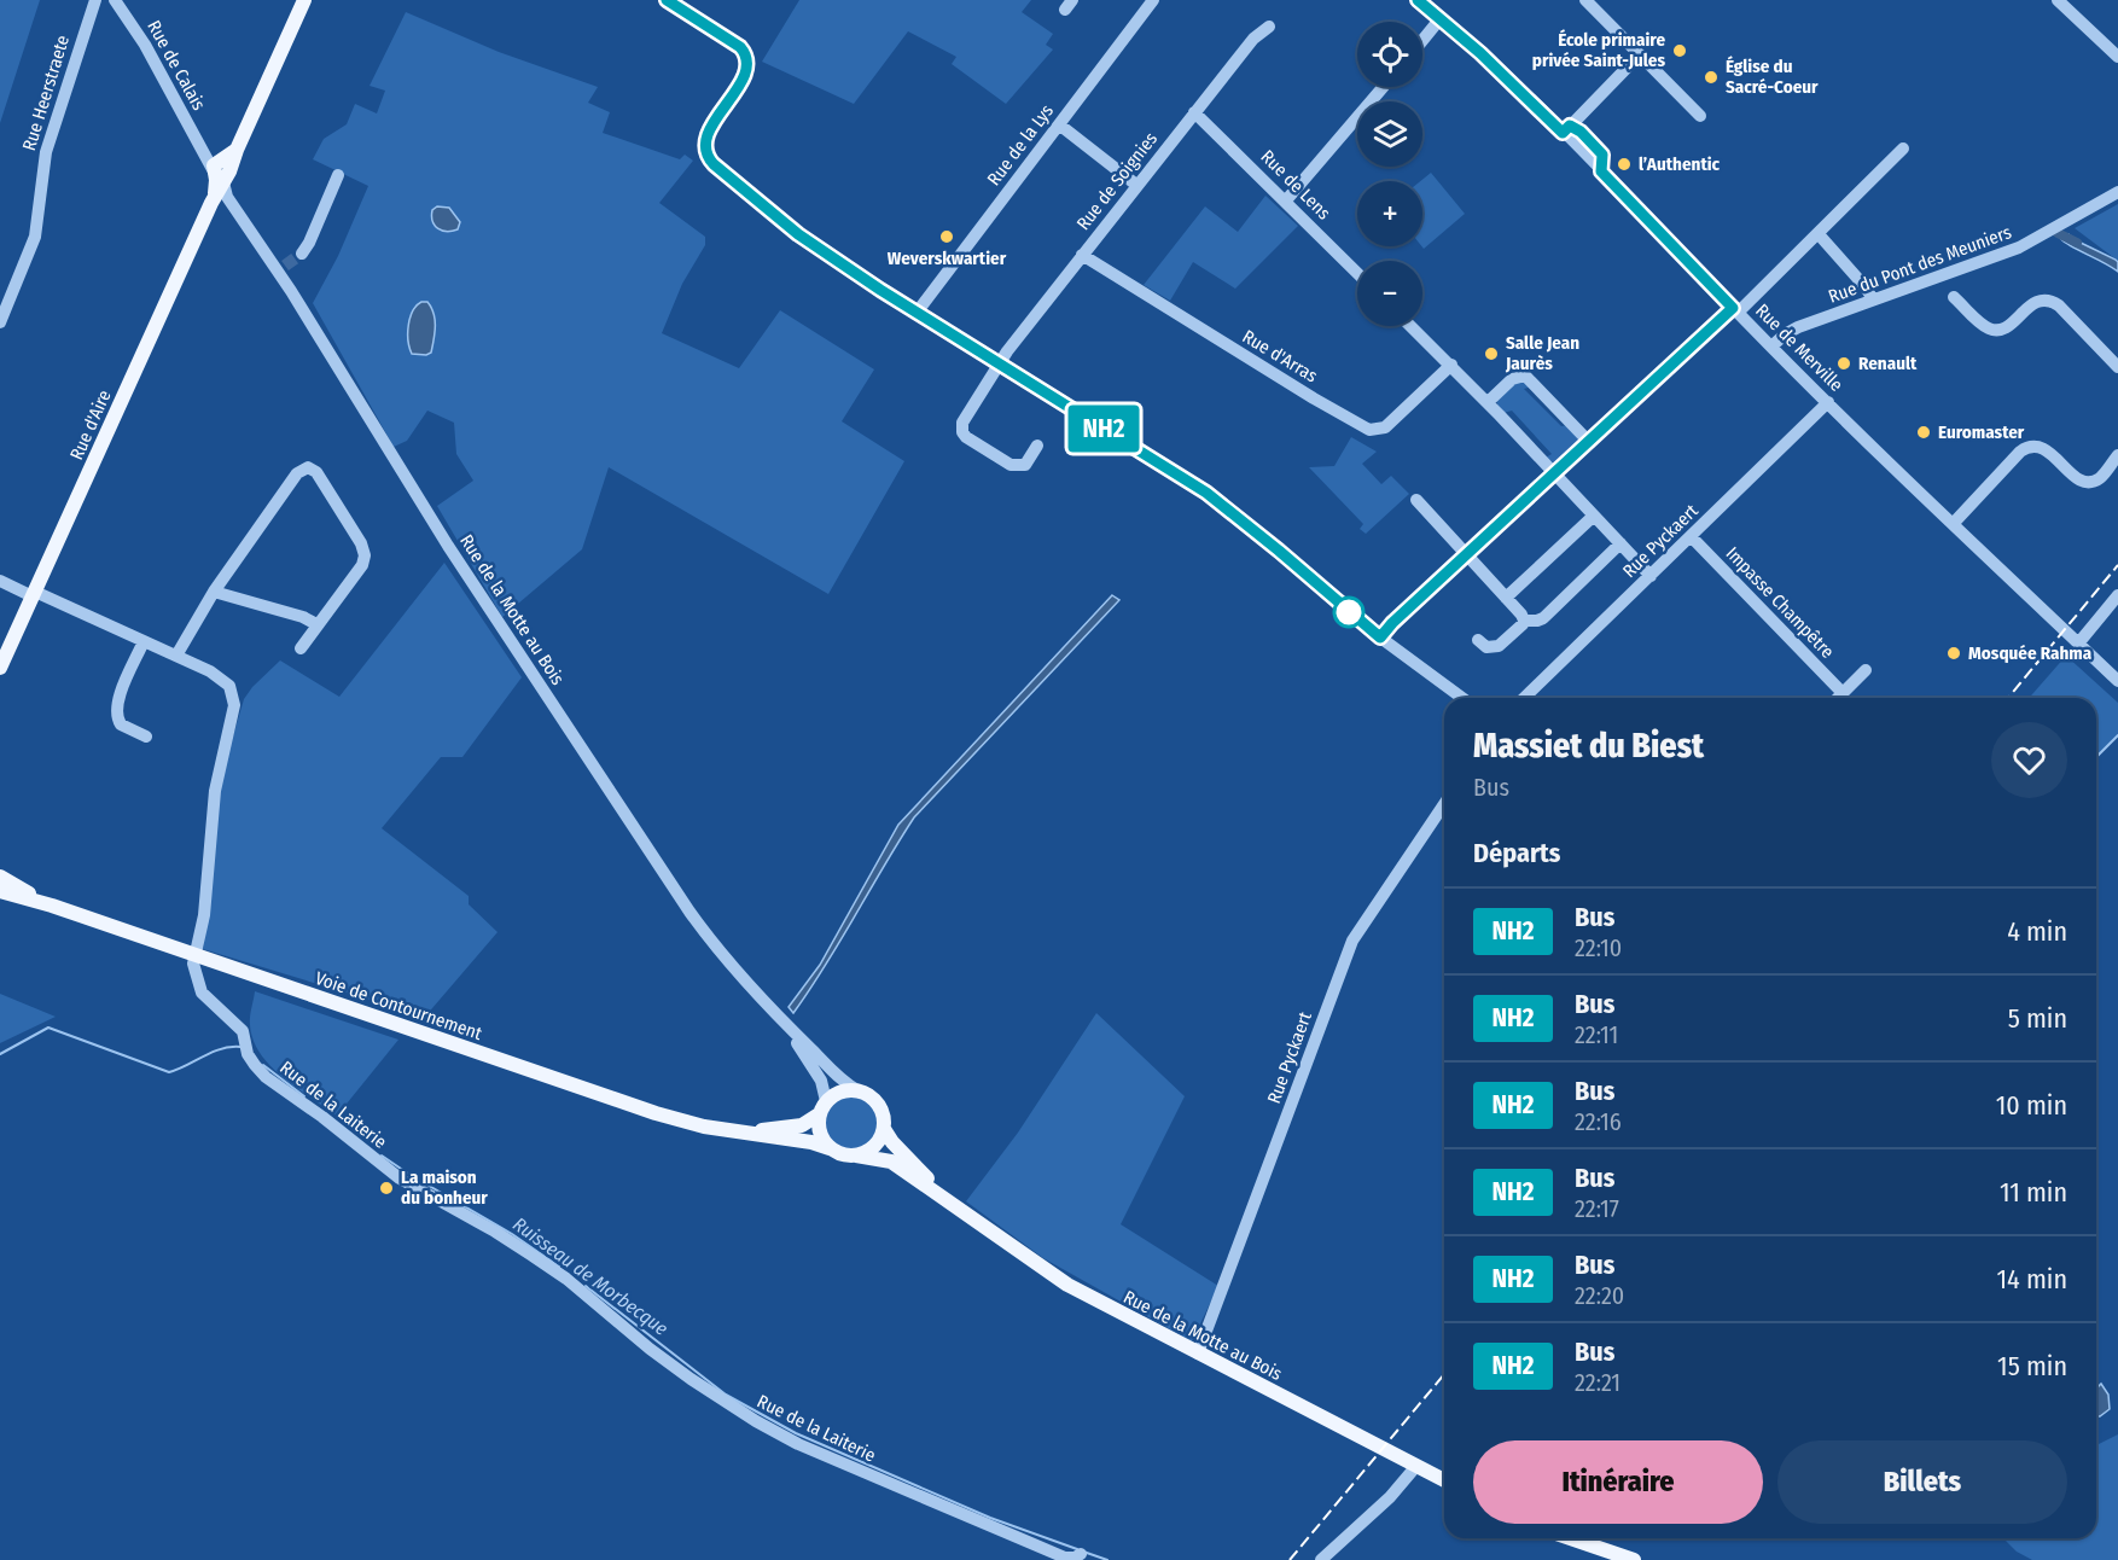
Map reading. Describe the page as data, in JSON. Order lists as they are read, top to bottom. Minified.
{"streets":{"main road":["Rue d'Aire","Rue de la Motte au Bois","Voie de Contournement"],"street":["Rue de Calais","Rue Heerstraete","Rue de la Lys","Rue de Soignies","Rue de Lens","Rue du Pont des Meuniers","Rue de Merville","Rue d'Arras","Rue Pyckaert","Impasse Champêtre","Rue de la Laiterie"]},"crossings":[["Rue de Calais","Rue d'Aire"],["Rue de Calais","Rue de la Motte au Bois"],["Rue de Soignies","Rue de Lens"],["Rue de Soignies","Rue d'Arras"],["Rue du Pont des Meuniers","Rue de Merville"],["Rue de Merville","Rue Pyckaert"],["Rue d'Aire","Rue de la Motte au Bois"],["Rue d'Aire","Rue de la Laiterie"],["Rue Pyckaert","Impasse Champêtre"],["Rue Pyckaert","Rue de la Motte au Bois"],["Voie de Contournement","Rue de la Laiterie"]],"water":["Ruisseau de Morbecque"],"places":["École primaire privée Saint-Jules","Église du Sacré-Coeur","l’Authentic","Weverskwartier","Salle Jean Jaurès","Renault","Euromaster","Mosquée Rahma","La maison du bonheur"],"lines":["bus line NH2"],"page":{"on_map":"NH2","map_buttons":["+","−"],"heading":[["Massiet du Biest","Bus"],"Départs"],"list":[{"mark":"NH2","name":"Bus","note":"22:10","value":"4 min"},{"mark":"NH2","name":"Bus","note":"22:11","value":"5 min"},{"mark":"NH2","name":"Bus","note":"22:16","value":"10 min"},{"mark":"NH2","name":"Bus","note":"22:17","value":"11 min"},{"mark":"NH2","name":"Bus","note":"22:20","value":"14 min"},{"mark":"NH2","name":"Bus","note":"22:21","value":"15 min"}],"buttons":["Itinéraire","Billets"]}}
